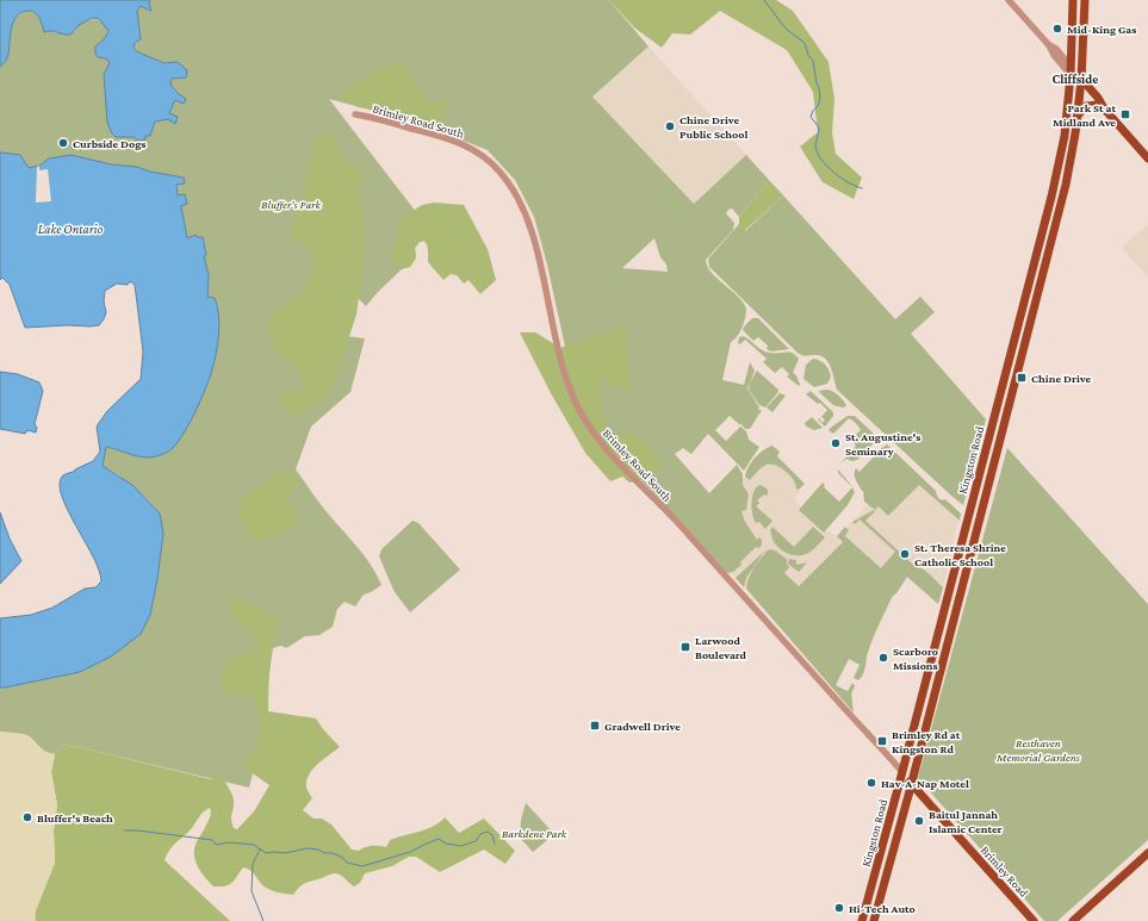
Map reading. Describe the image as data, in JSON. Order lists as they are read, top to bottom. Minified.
{"streets":{"main road":["Kingston Road","Brimley Road"],"street":["Brimley Road South"]},"crossings":[["Brimley Road South","Kingston Road"],["Brimley Road South","Brimley Road"],["Kingston Road","Brimley Road"]],"districts":["Cliffside"],"water":["Lake Ontario"],"parks":["Bluffer's Park","Resthaven Memorial Gardens","Barkdene Park"],"places":{"other":["Mid-King Gas","Chine Drive Public School","Curbside Dogs","St. Augustine's Seminary","St. Theresa Shrine Catholic School","Scarboro Missions","Hav-A-Nap Motel","Bluffer's Beach","Baitul Jannah Islamic Center","Hi-Tech Auto"],"transit":["Park St at Midland Ave","Chine Drive","Larwood Boulevard","Gradwell Drive","Brimley Rd at Kingston Rd"]}}
